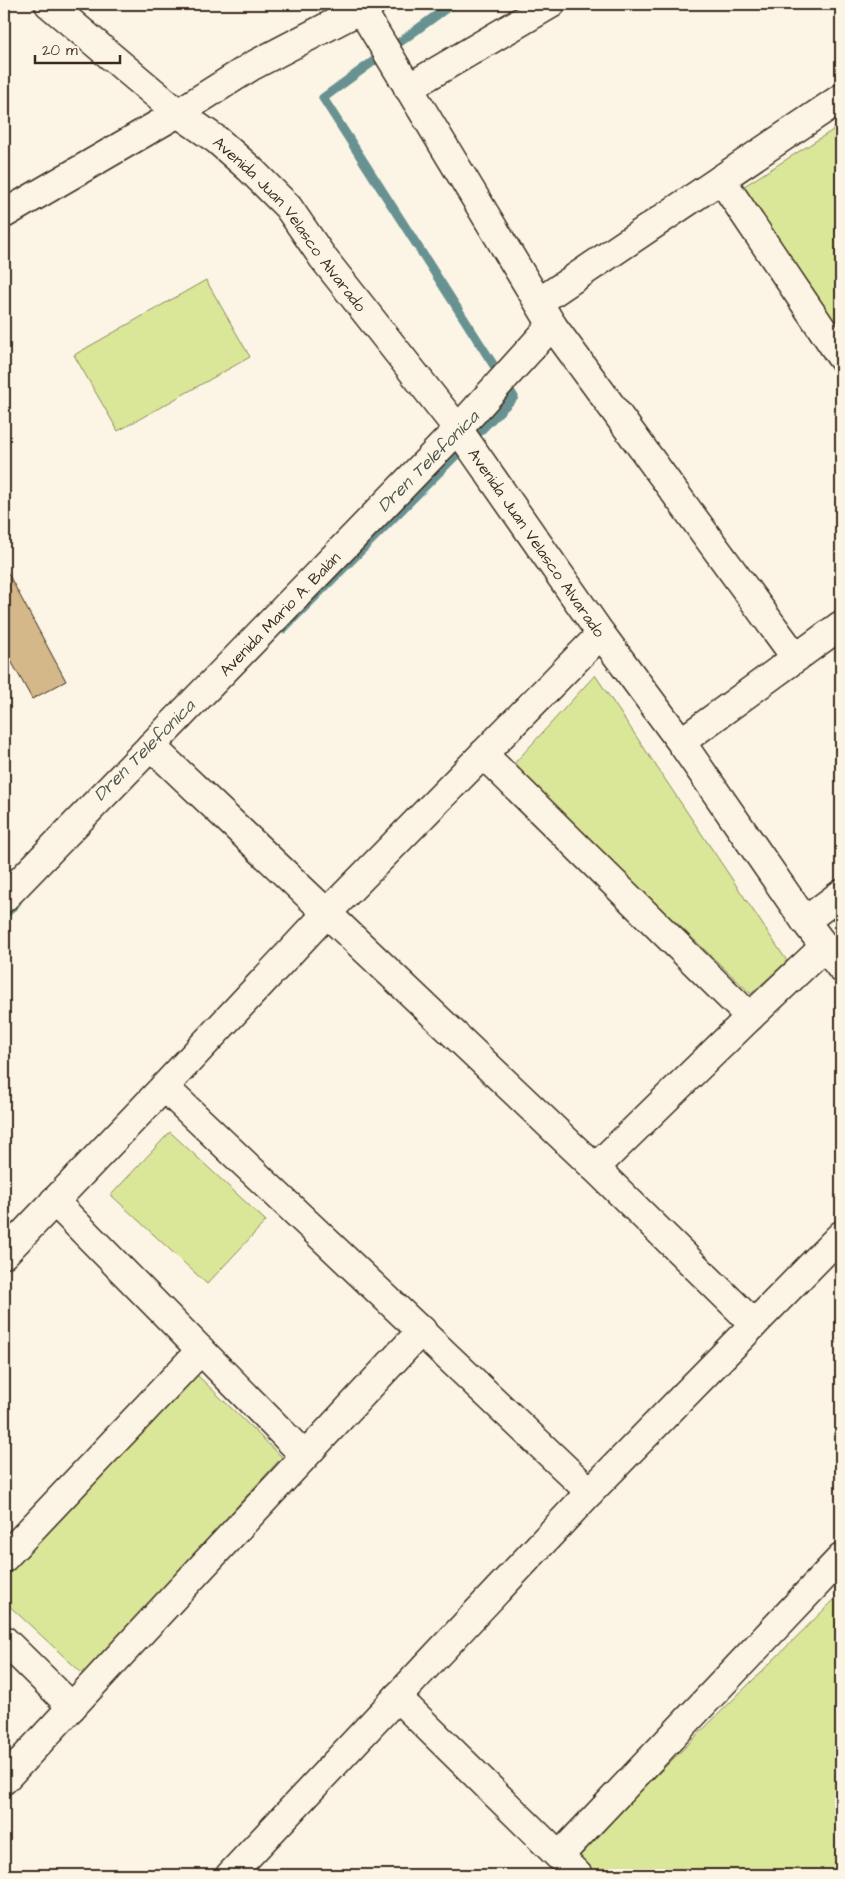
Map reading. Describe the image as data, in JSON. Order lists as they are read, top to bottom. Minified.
{"streets":{"street":["Avenida Juan Velasco Alvarado","Avenida Mario A. Balán"]},"crossings":[["Avenida Juan Velasco Alvarado","Avenida Mario A. Balán"]],"water":["Dren Telefonica"],"scale_bar":"20 m"}
